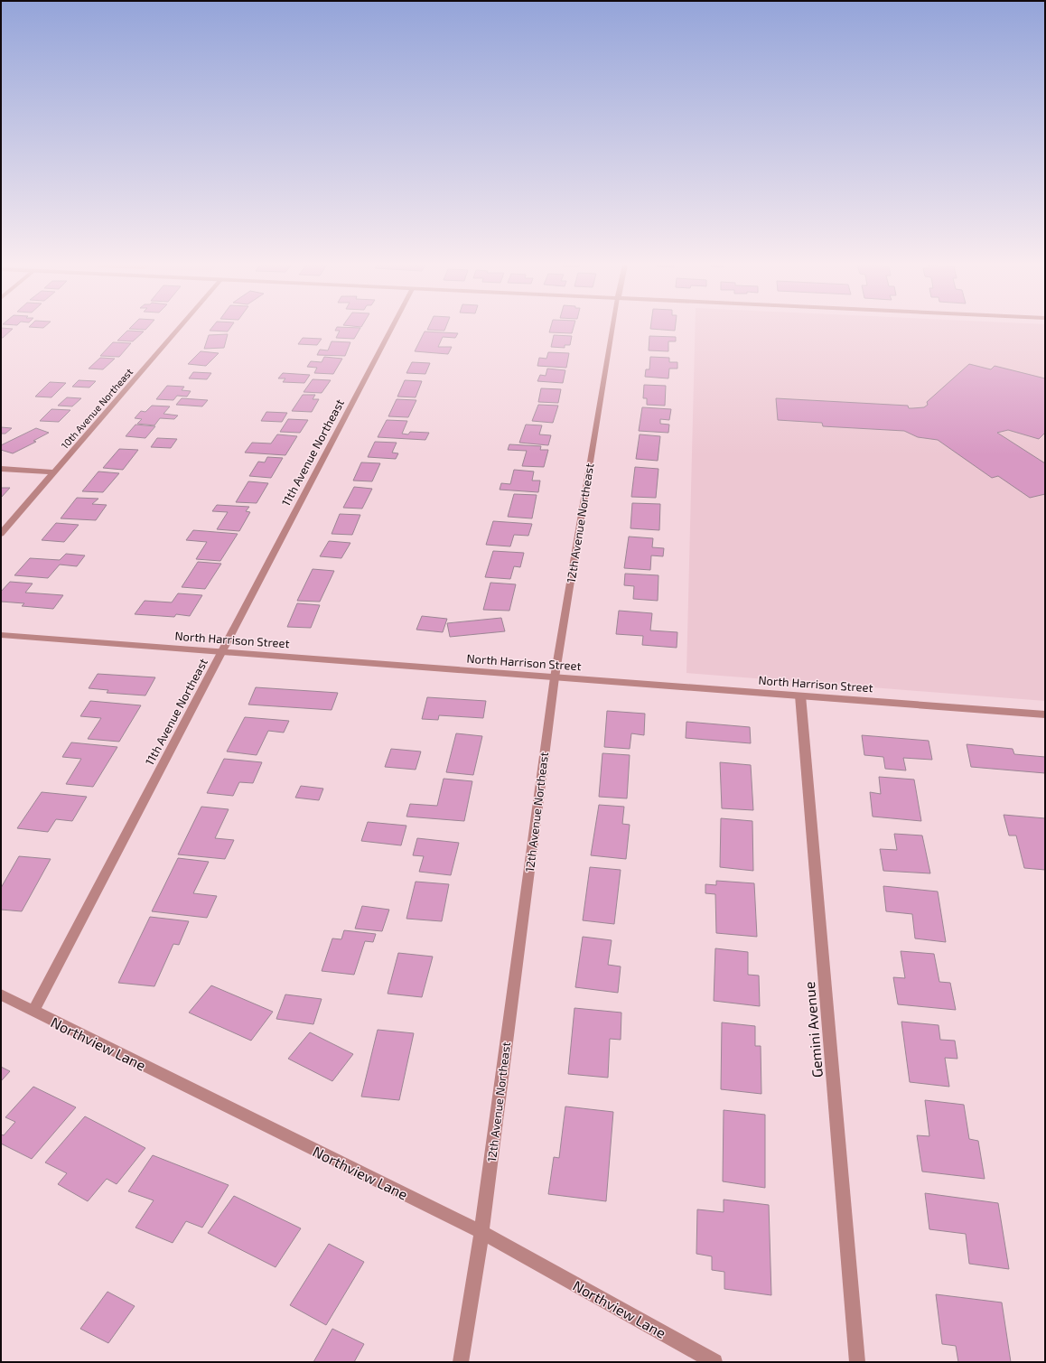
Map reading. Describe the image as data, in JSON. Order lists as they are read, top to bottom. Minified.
{"streets":{"street":["10th Avenue Northeast","11th Avenue Northeast","12th Avenue Northeast","North Harrison Street","Gemini Avenue","Northview Lane"]},"crossings":[["11th Avenue Northeast","North Harrison Street"],["11th Avenue Northeast","Northview Lane"],["12th Avenue Northeast","North Harrison Street"],["12th Avenue Northeast","Northview Lane"],["North Harrison Street","Gemini Avenue"]]}
